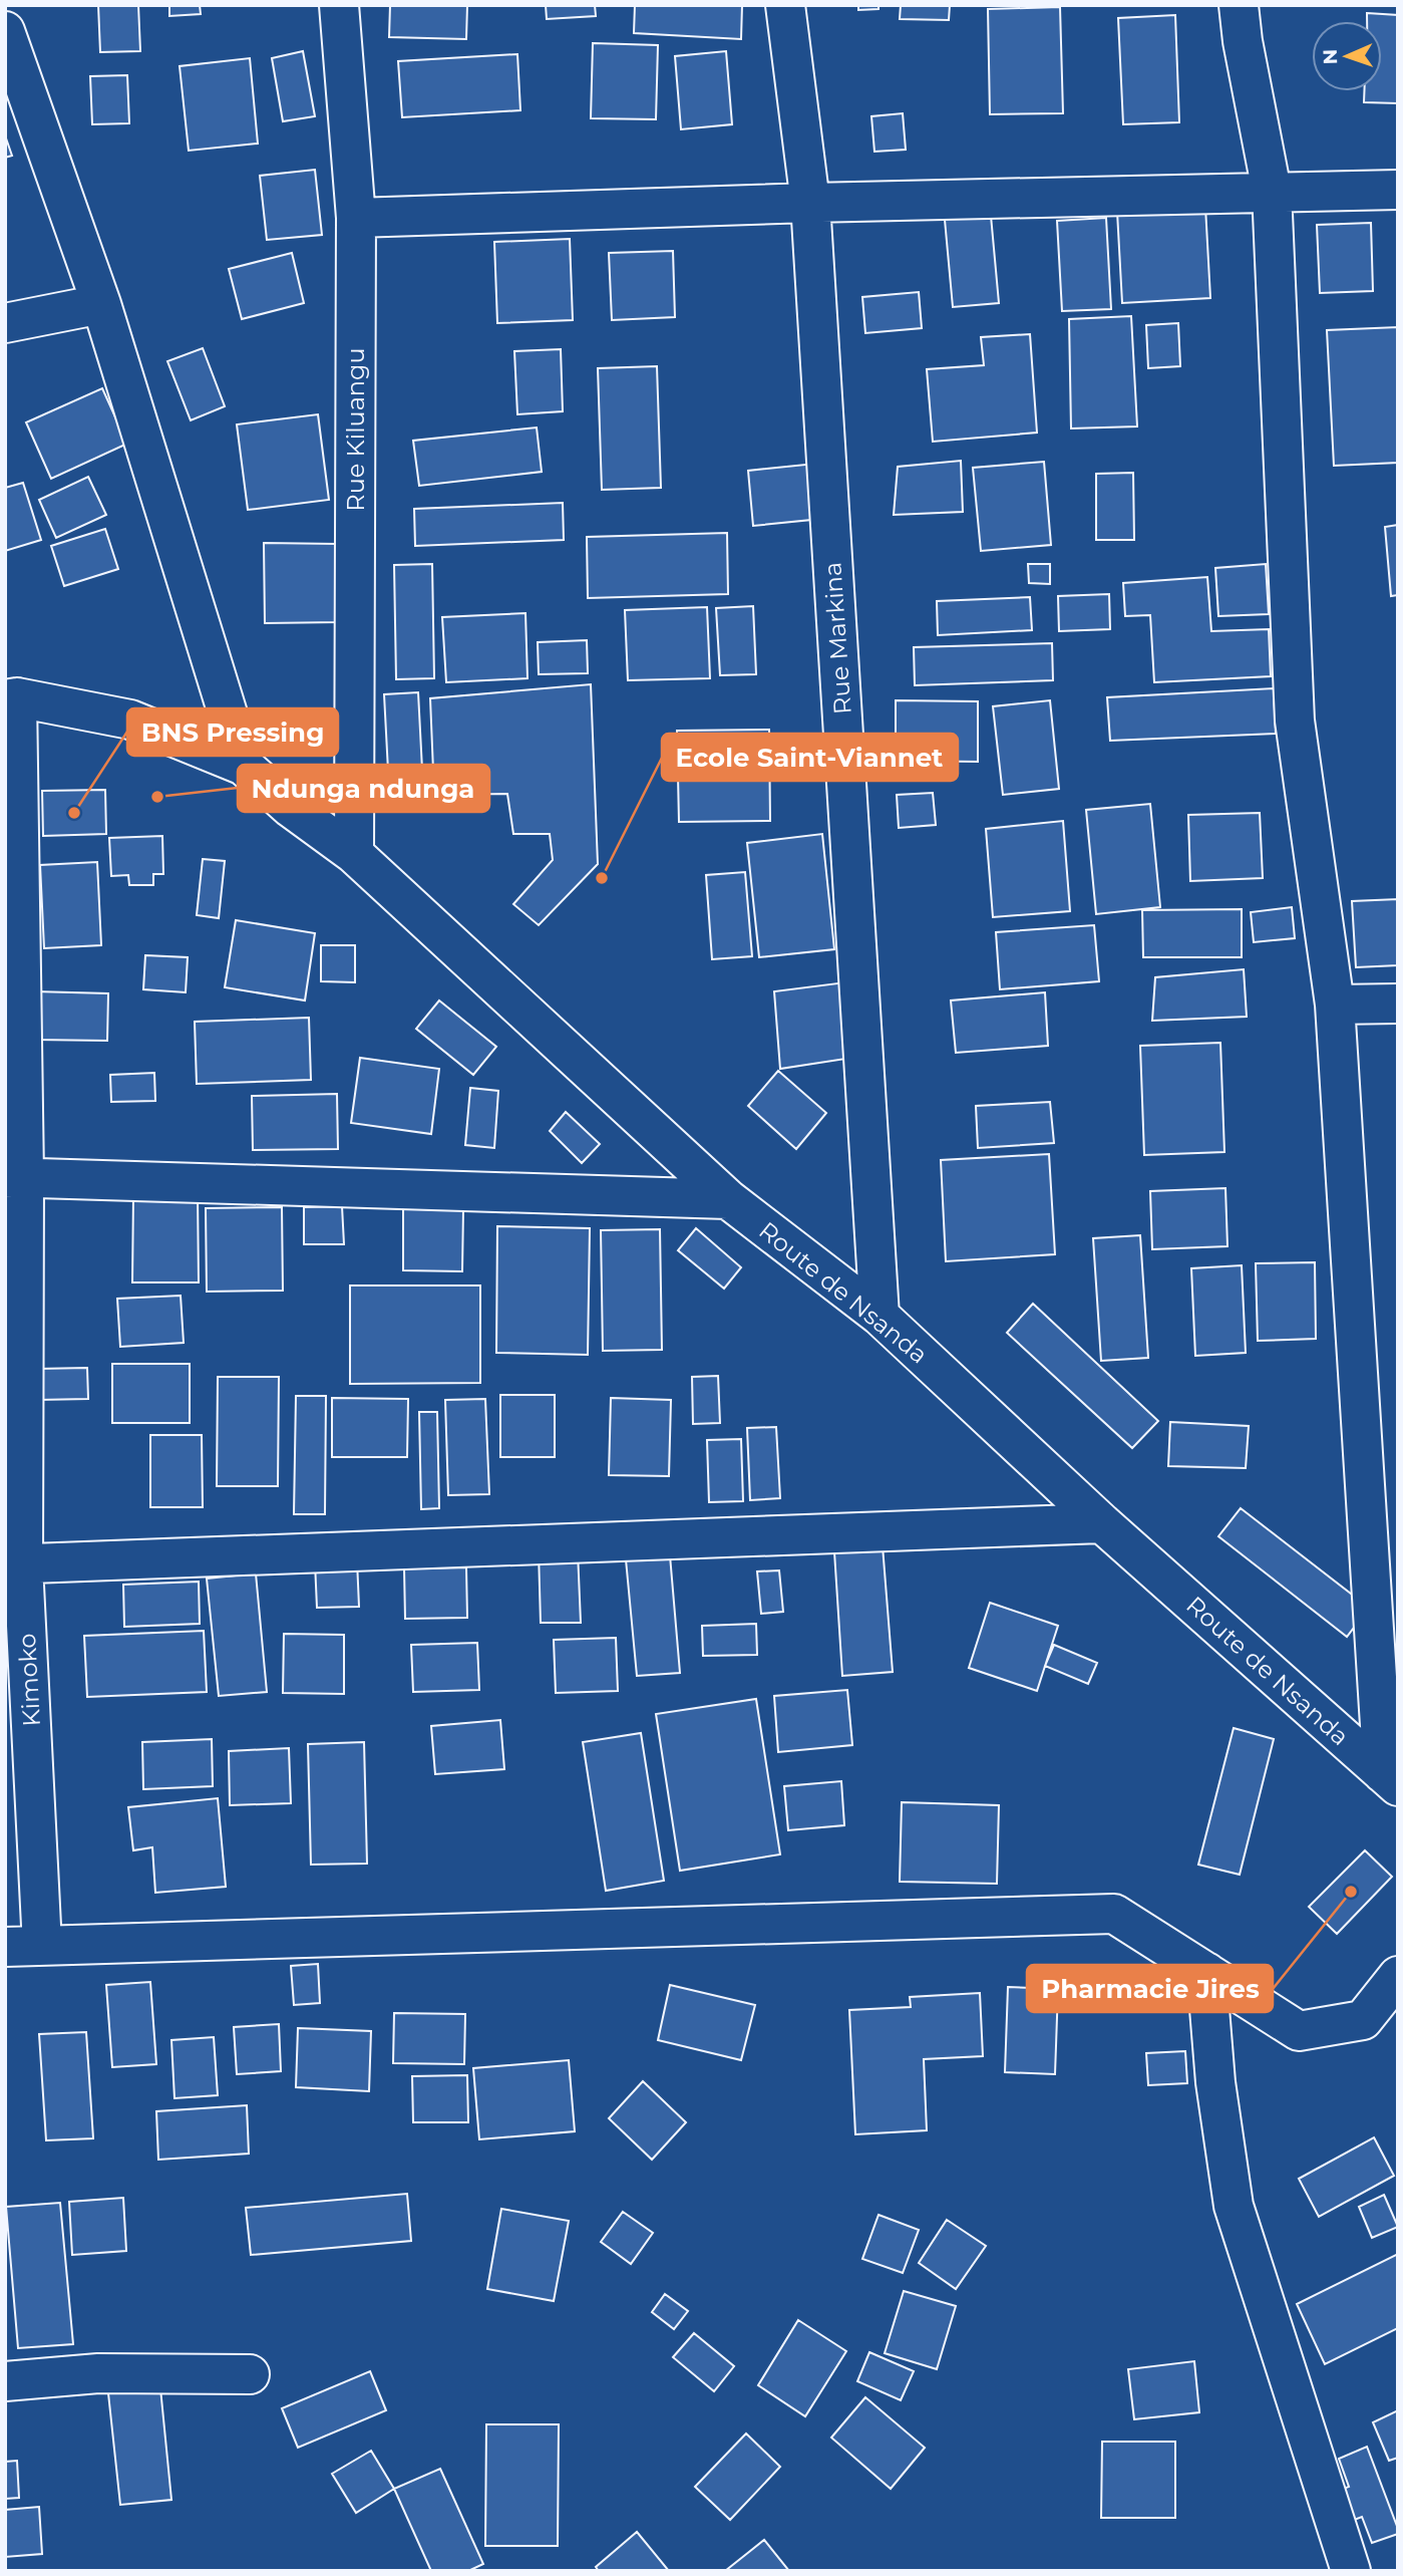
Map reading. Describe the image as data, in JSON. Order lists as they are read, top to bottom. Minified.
{"streets":{"street":["Rue Kiluangu","Rue Markina","Route de Nsanda","Kimoko"]},"crossings":[["Rue Kiluangu","Route de Nsanda"],["Rue Markina","Route de Nsanda"]],"places":["Ndunga ndunga","BNS Pressing","Ecole Saint-Viannet","Pharmacie Jires"],"north":"left"}
